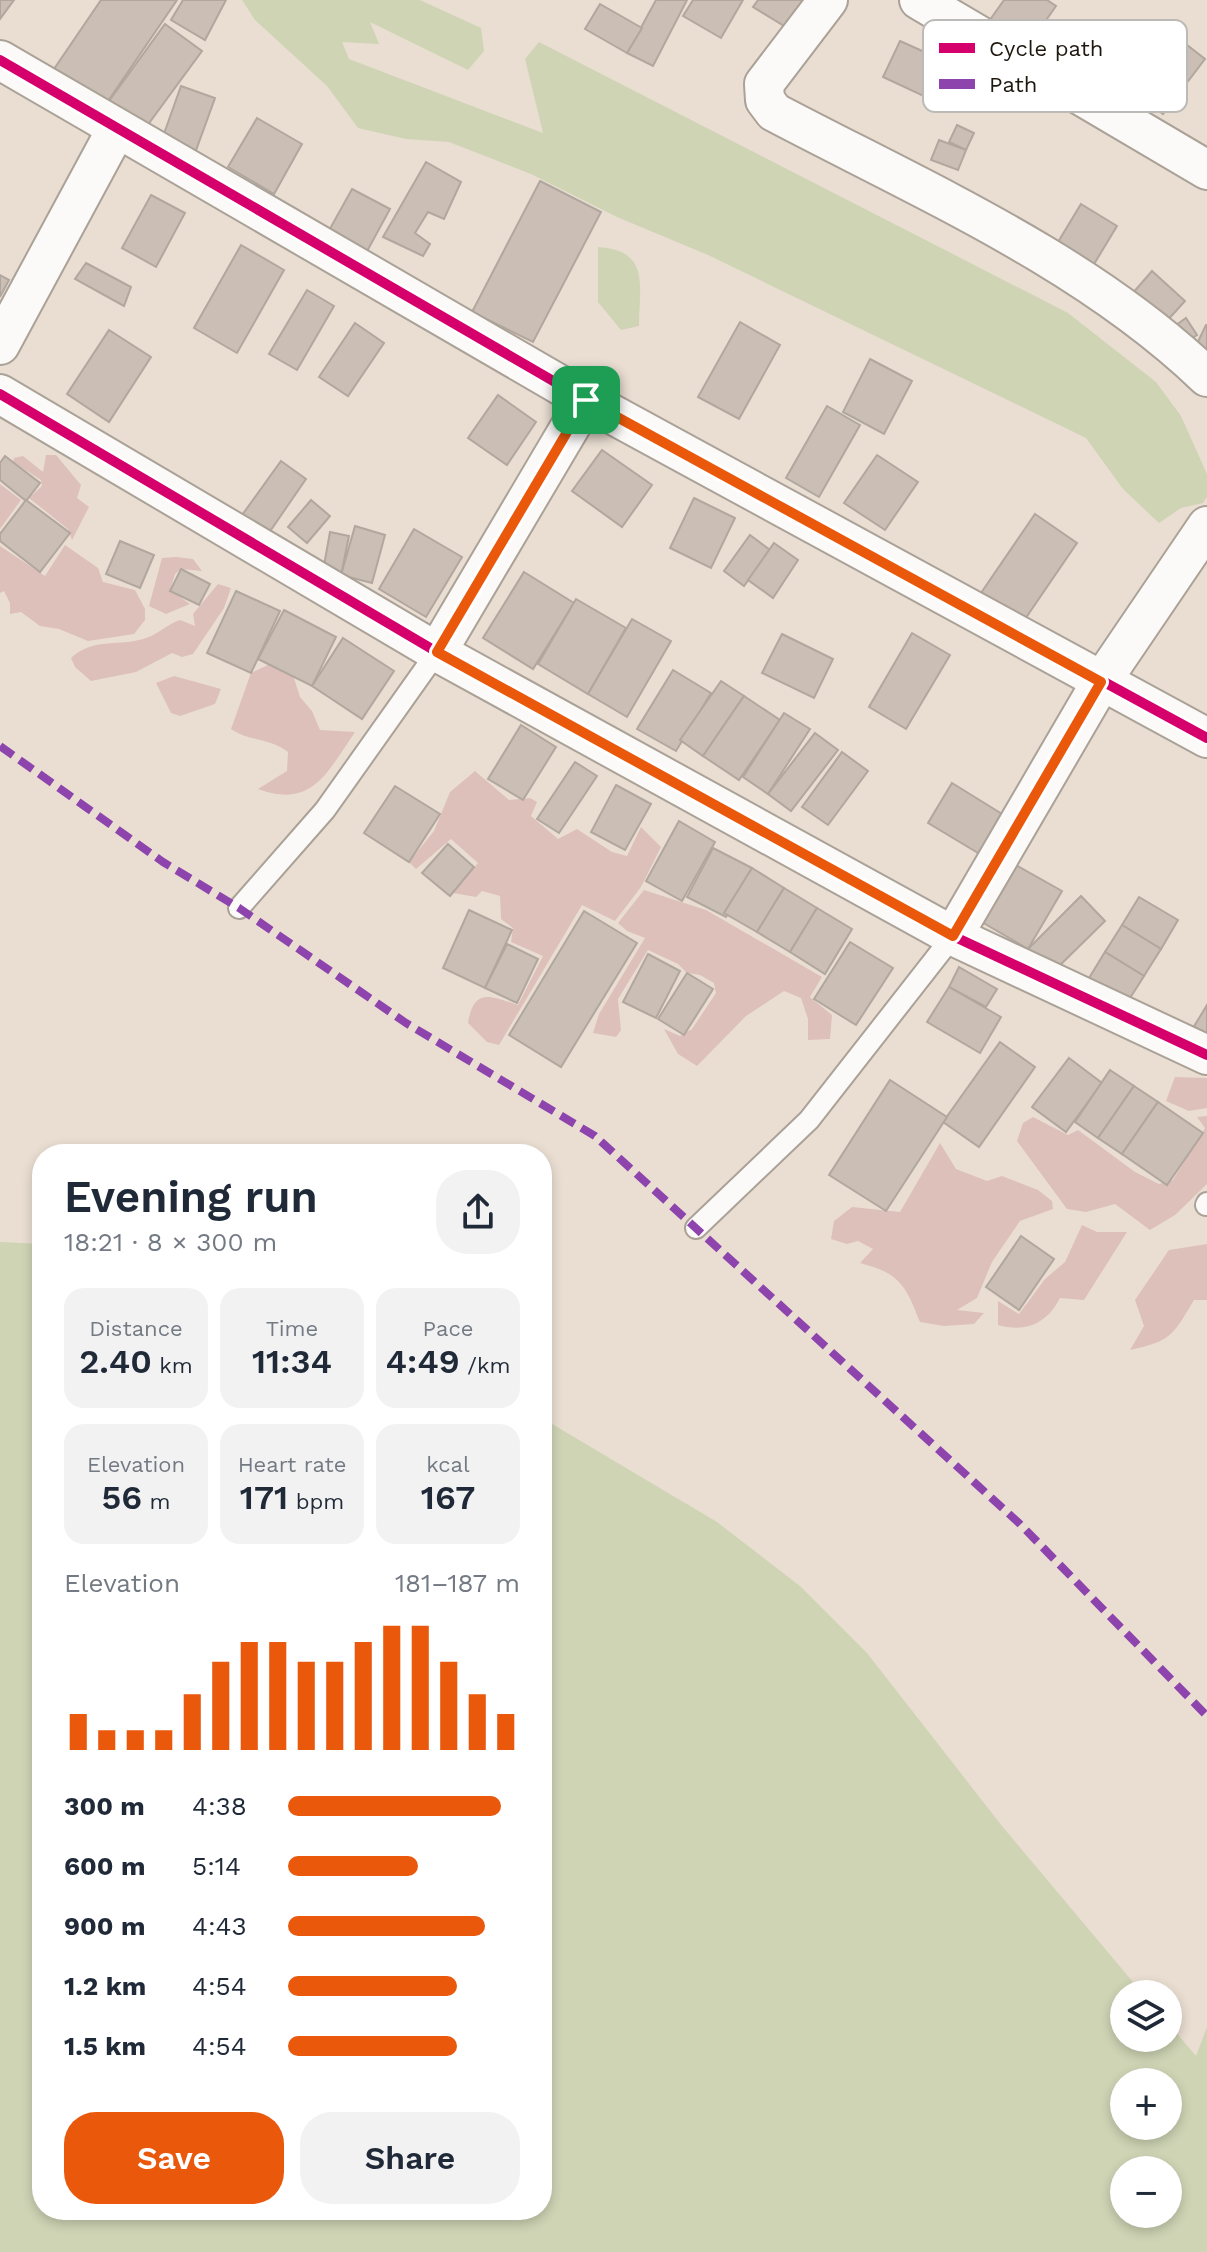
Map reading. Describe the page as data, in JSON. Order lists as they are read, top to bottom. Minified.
{"legend":["Cycle path","Path"],"page":{"heading":["Evening run","18:21 · 8 × 300 m"],"stats":[["Distance","2.40 km"],["Time","11:34"],["Pace","4:49 /km"],["Elevation","56 m"],["Heart rate","171 bpm"],["kcal","167"]],"chart":["Elevation","181–187 m"],"list":[{"name":"300 m","note":"4:38"},{"name":"600 m","note":"5:14"},{"name":"900 m","note":"4:43"},{"name":"1.2 km","note":"4:54"},{"name":"1.5 km","note":"4:54"}],"map_buttons":["+","−"],"buttons":["Save","Share"]}}
